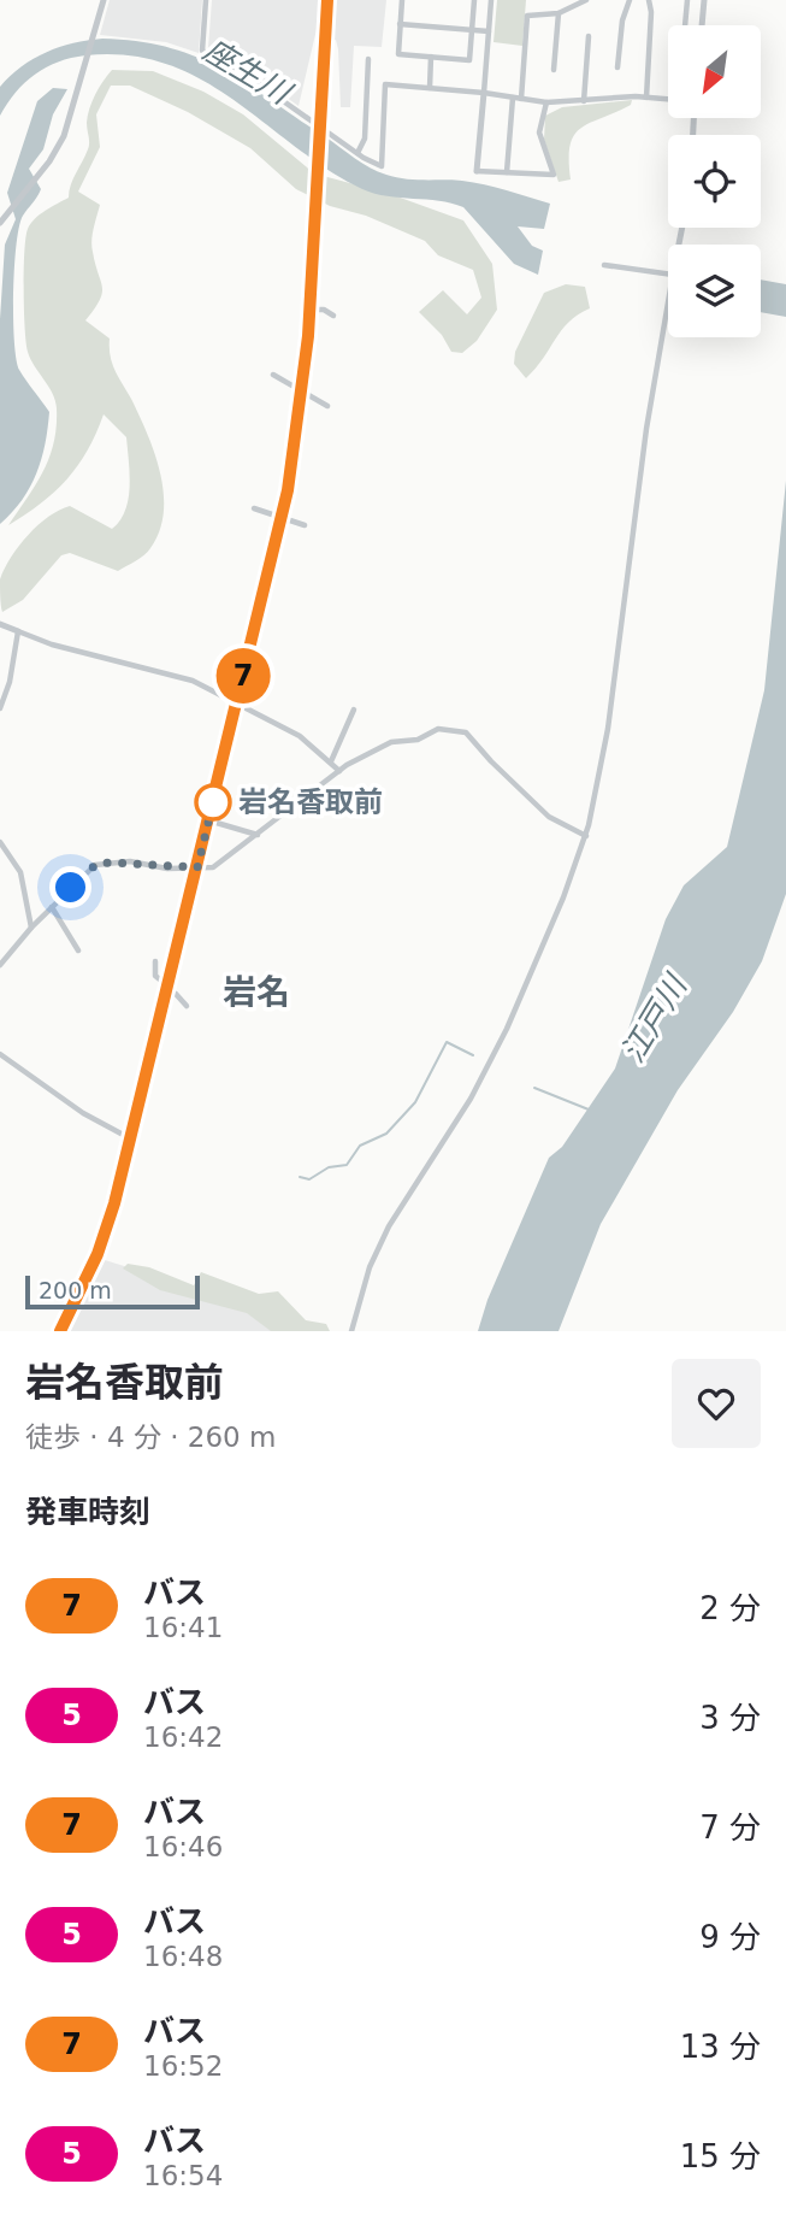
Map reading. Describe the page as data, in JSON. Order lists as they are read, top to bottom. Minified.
{"districts":["岩名"],"water":["座生川","江戸川"],"places":["岩名香取前"],"lines":["bus line 7"],"scale_bar":"200 m","north":"bottom left","page":{"on_map":"7","scale":"200 m","heading":[["岩名香取前","徒歩 · 4 分 · 260 m"],"発車時刻"],"list":[{"mark":"7","name":"バス","note":"16:41","value":"2 分"},{"mark":"5","name":"バス","note":"16:42","value":"3 分"},{"mark":"7","name":"バス","note":"16:46","value":"7 分"},{"mark":"5","name":"バス","note":"16:48","value":"9 分"},{"mark":"7","name":"バス","note":"16:52","value":"13 分"},{"mark":"5","name":"バス","note":"16:54","value":"15 分"}]}}
